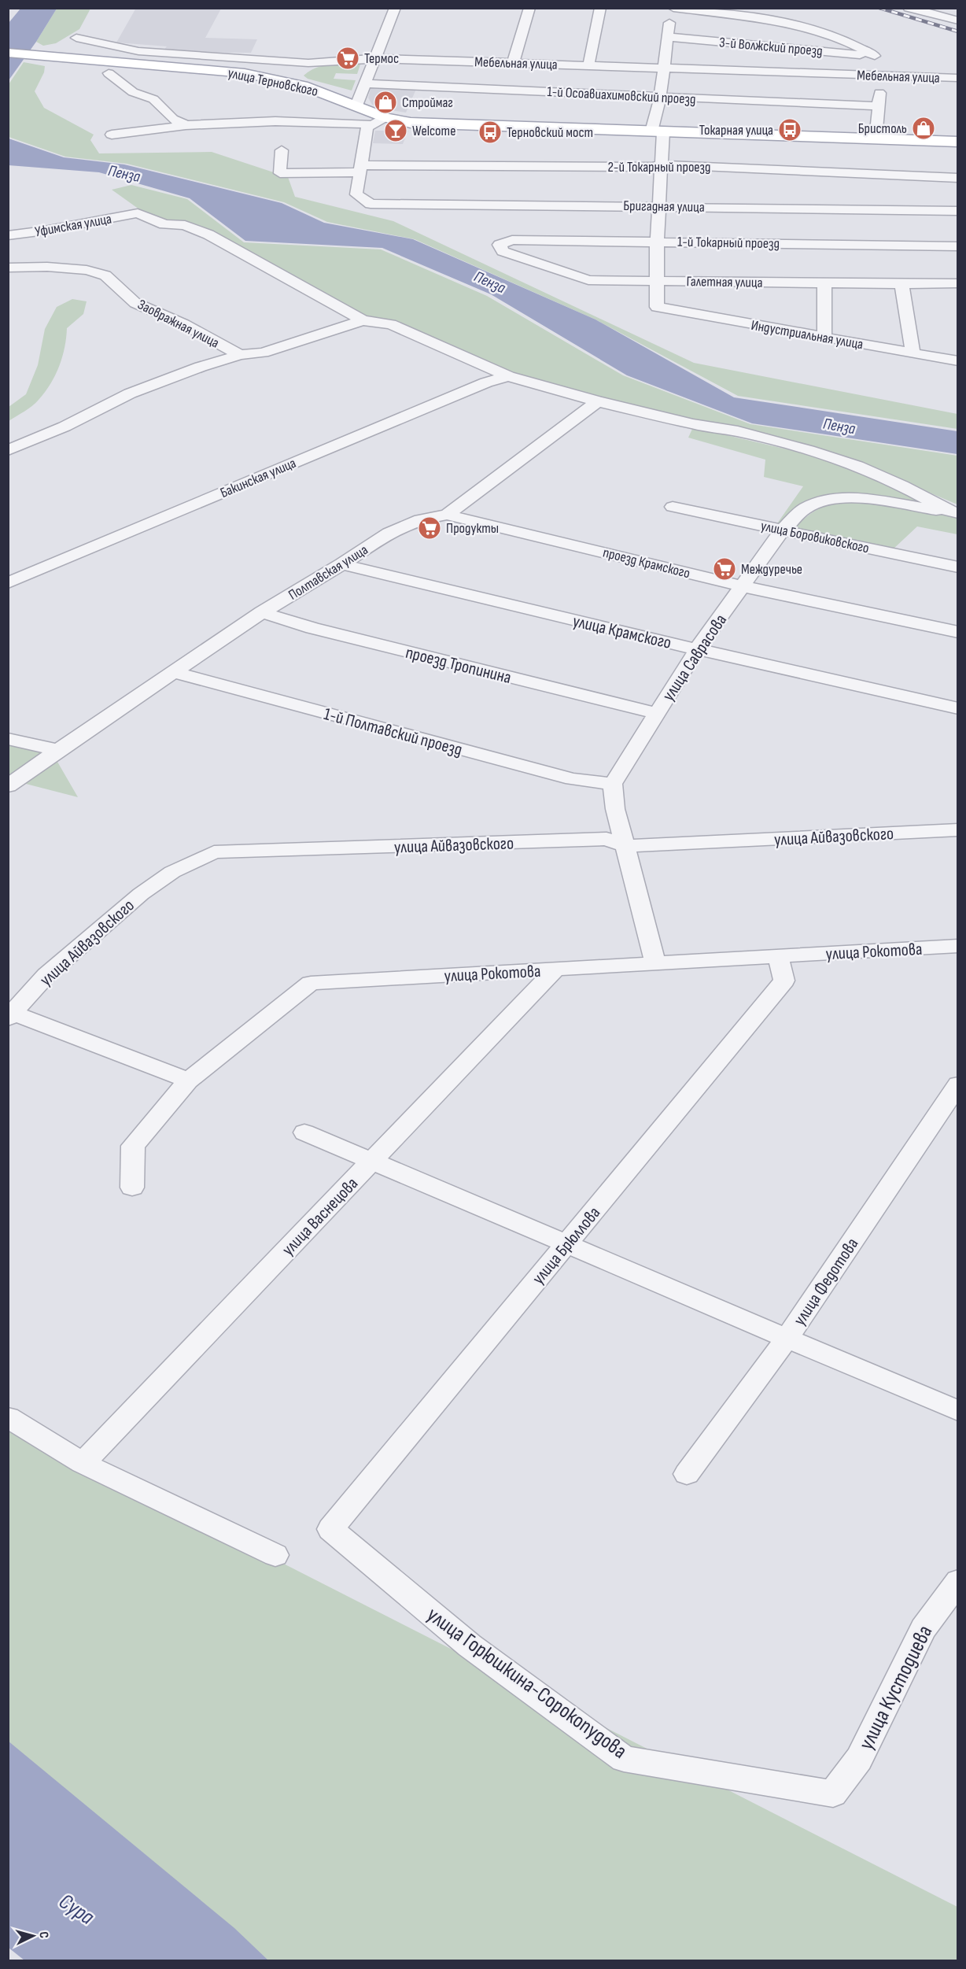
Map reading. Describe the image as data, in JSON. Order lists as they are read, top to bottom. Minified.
{"streets":{"main road":["улица Терновского"],"street":["3-й Волжский проезд","Мебельная улица","1-й Осоавиахимовский проезд","2-й Токарный проезд","Бригадная улица","Уфимская улица","1-й Токарный проезд","Галетная улица","Заовражная улица","Индустриальная улица","Бакинская улица","улица Боровиковского","проезд Крамского","Полтавская улица","улица Крамского","улица Саврасова","проезд Тропинина","1-й Полтавский проезд","улица Айвазовского","улица Рокотова","улица Васнецова","улица Брюллова","улица Федотова","улица Горюшкина-Сорокопудова","улица Кустодиева"]},"crossings":[["2-й Токарный проезд","Бригадная улица"],["Уфимская улица","Заовражная улица"],["1-й Токарный проезд","Галетная улица"],["Галетная улица","Индустриальная улица"],["улица Боровиковского","улица Саврасова"],["проезд Крамского","Полтавская улица"],["проезд Крамского","улица Саврасова"],["Полтавская улица","улица Крамского"],["Полтавская улица","проезд Тропинина"],["Полтавская улица","1-й Полтавский проезд"],["улица Крамского","улица Саврасова"],["улица Саврасова","проезд Тропинина"],["улица Саврасова","1-й Полтавский проезд"],["улица Рокотова","улица Васнецова"],["улица Рокотова","улица Брюллова"],["улица Брюллова","улица Горюшкина-Сорокопудова"],["улица Горюшкина-Сорокопудова","улица Кустодиева"]],"water":["Пенза","Сура"],"places":{"supermarket":["Термос","Продукты","Междуречье"],"shop":["Строймаг","Бристоль"],"bus stop":["Токарная улица","Терновский мост"],"bar":["Welcome"]},"north":"right"}
